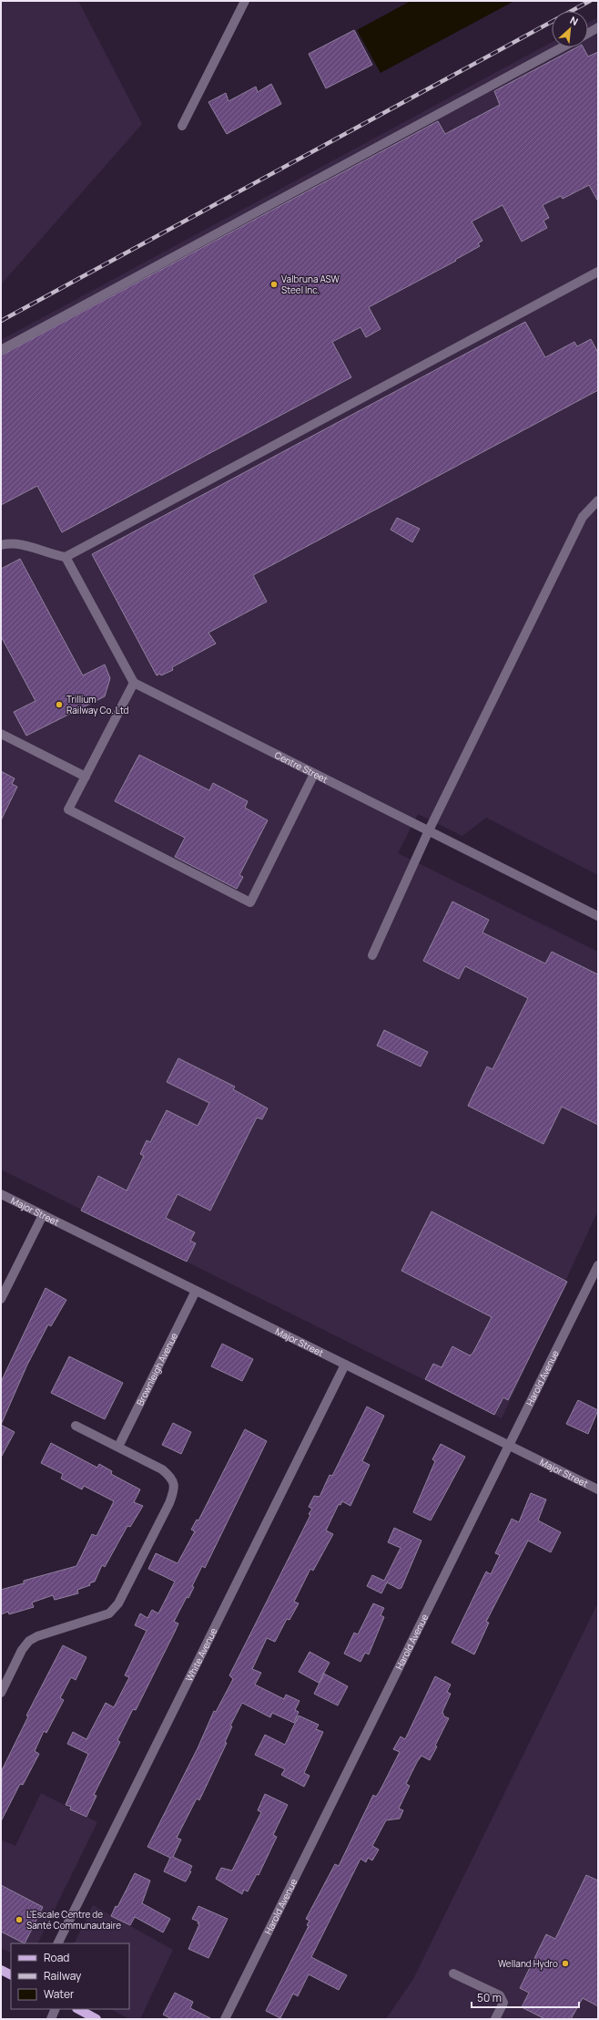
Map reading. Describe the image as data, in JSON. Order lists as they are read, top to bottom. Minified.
{"streets":{"street":["Centre Street","Major Street","Brownleigh Avenue","Harold Avenue","White Avenue"]},"crossings":[["Major Street","Brownleigh Avenue"],["Major Street","Harold Avenue"],["Major Street","White Avenue"]],"places":["Valbruna ASW Steel Inc.","Trillium Railway Co. Ltd","L'Escale Centre de Santé Communautaire","Welland Hydro"],"legend":["Road","Railway","Water"],"scale_bar":"50 m","north":"top right"}
